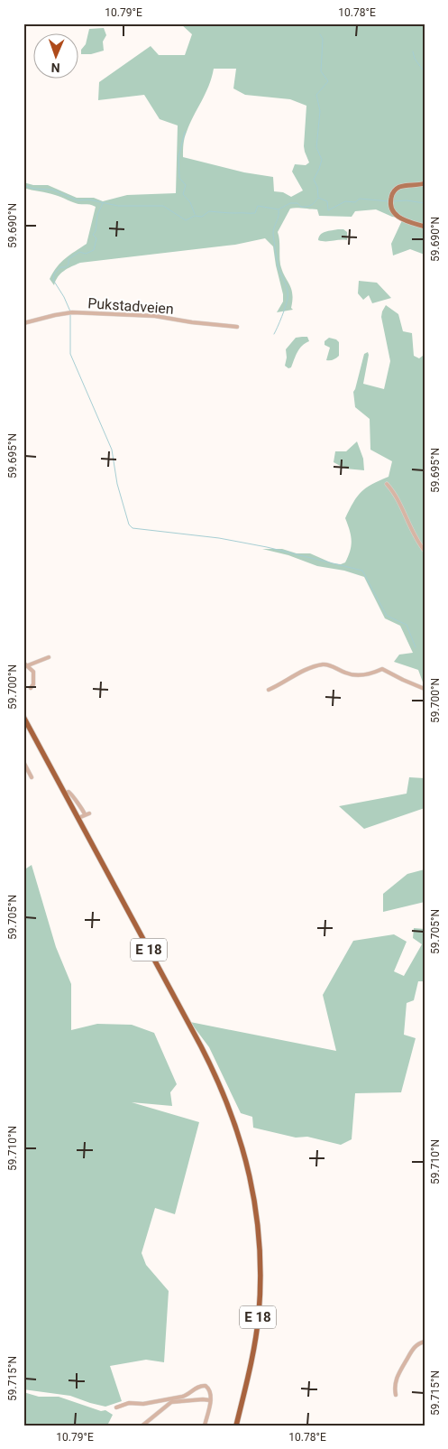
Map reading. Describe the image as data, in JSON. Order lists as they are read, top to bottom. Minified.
{"streets":{"highway":["E 18"],"street":["Pukstadveien"]},"north":"bottom","coordinates":["10.79°E","10.78°E","59.690°N","59.695°N","59.700°N","59.705°N","59.710°N","59.715°N"]}
